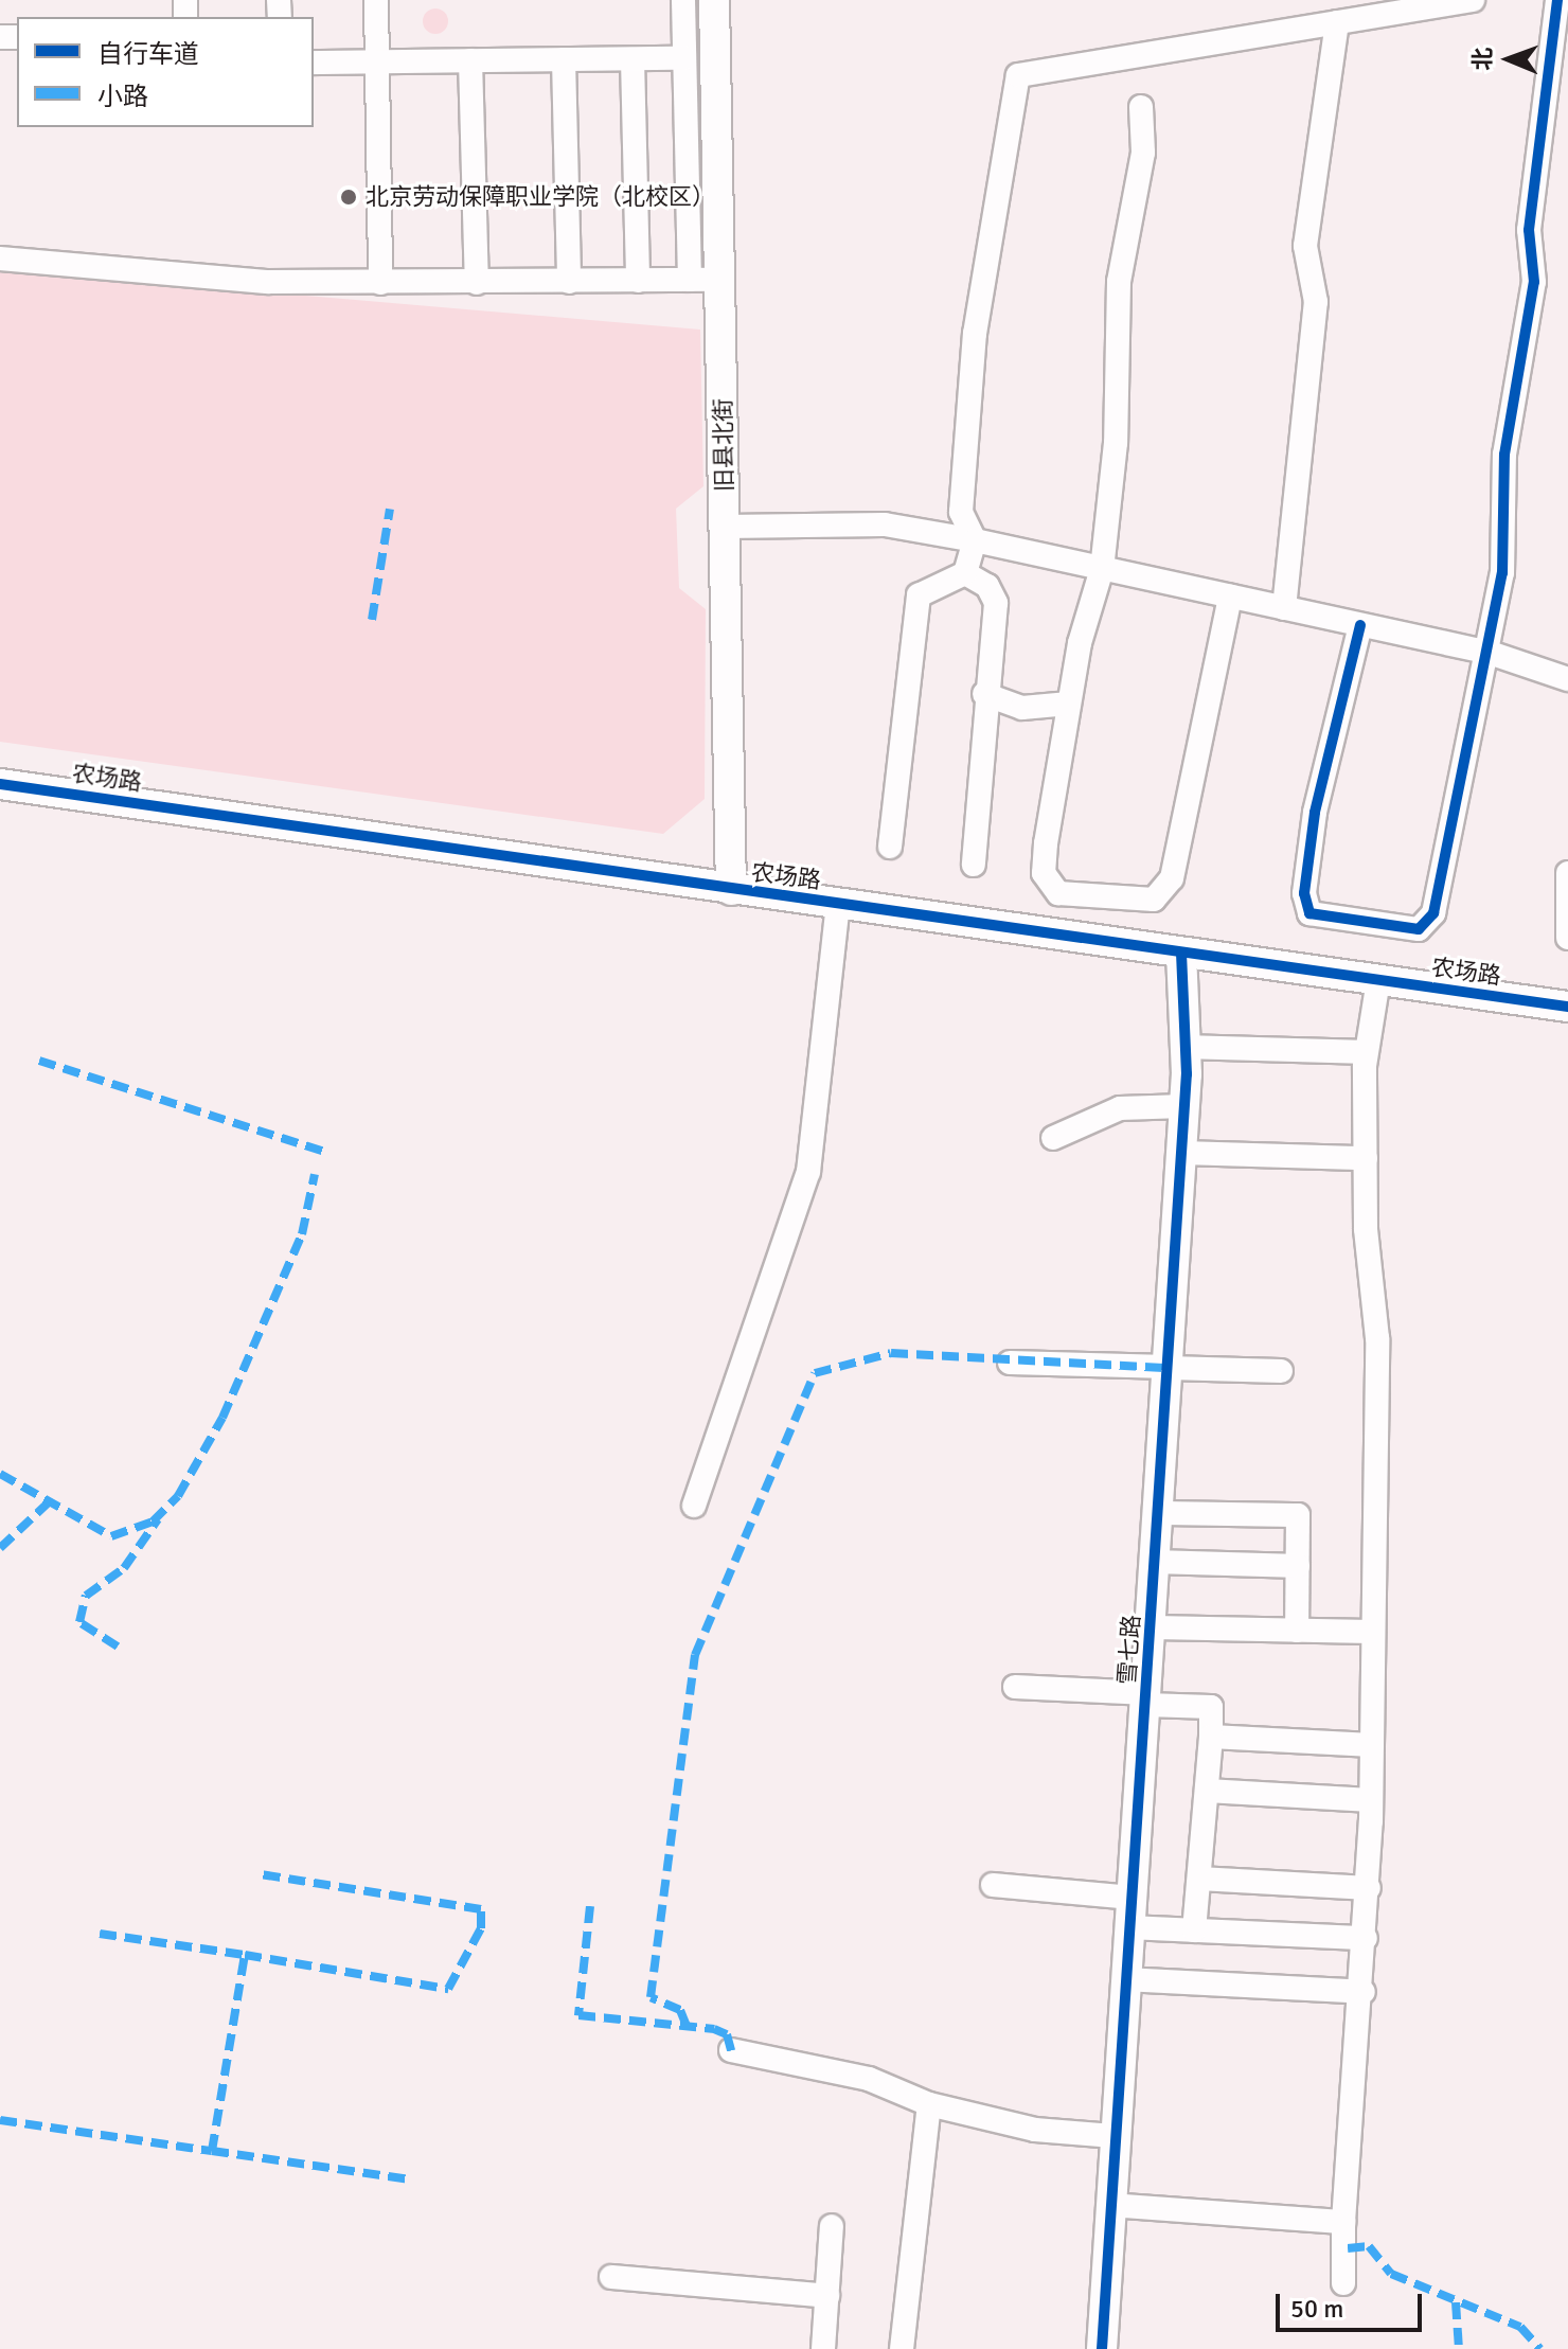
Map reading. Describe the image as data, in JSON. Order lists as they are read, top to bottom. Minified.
{"streets":{"street":["旧县北街","农场路","雪七路"]},"crossings":[["旧县北街","农场路"],["农场路","雪七路"]],"places":["北京劳动保障职业学院（北校区）"],"legend":["自行车道","小路"],"scale_bar":"50 m","north":"left"}
